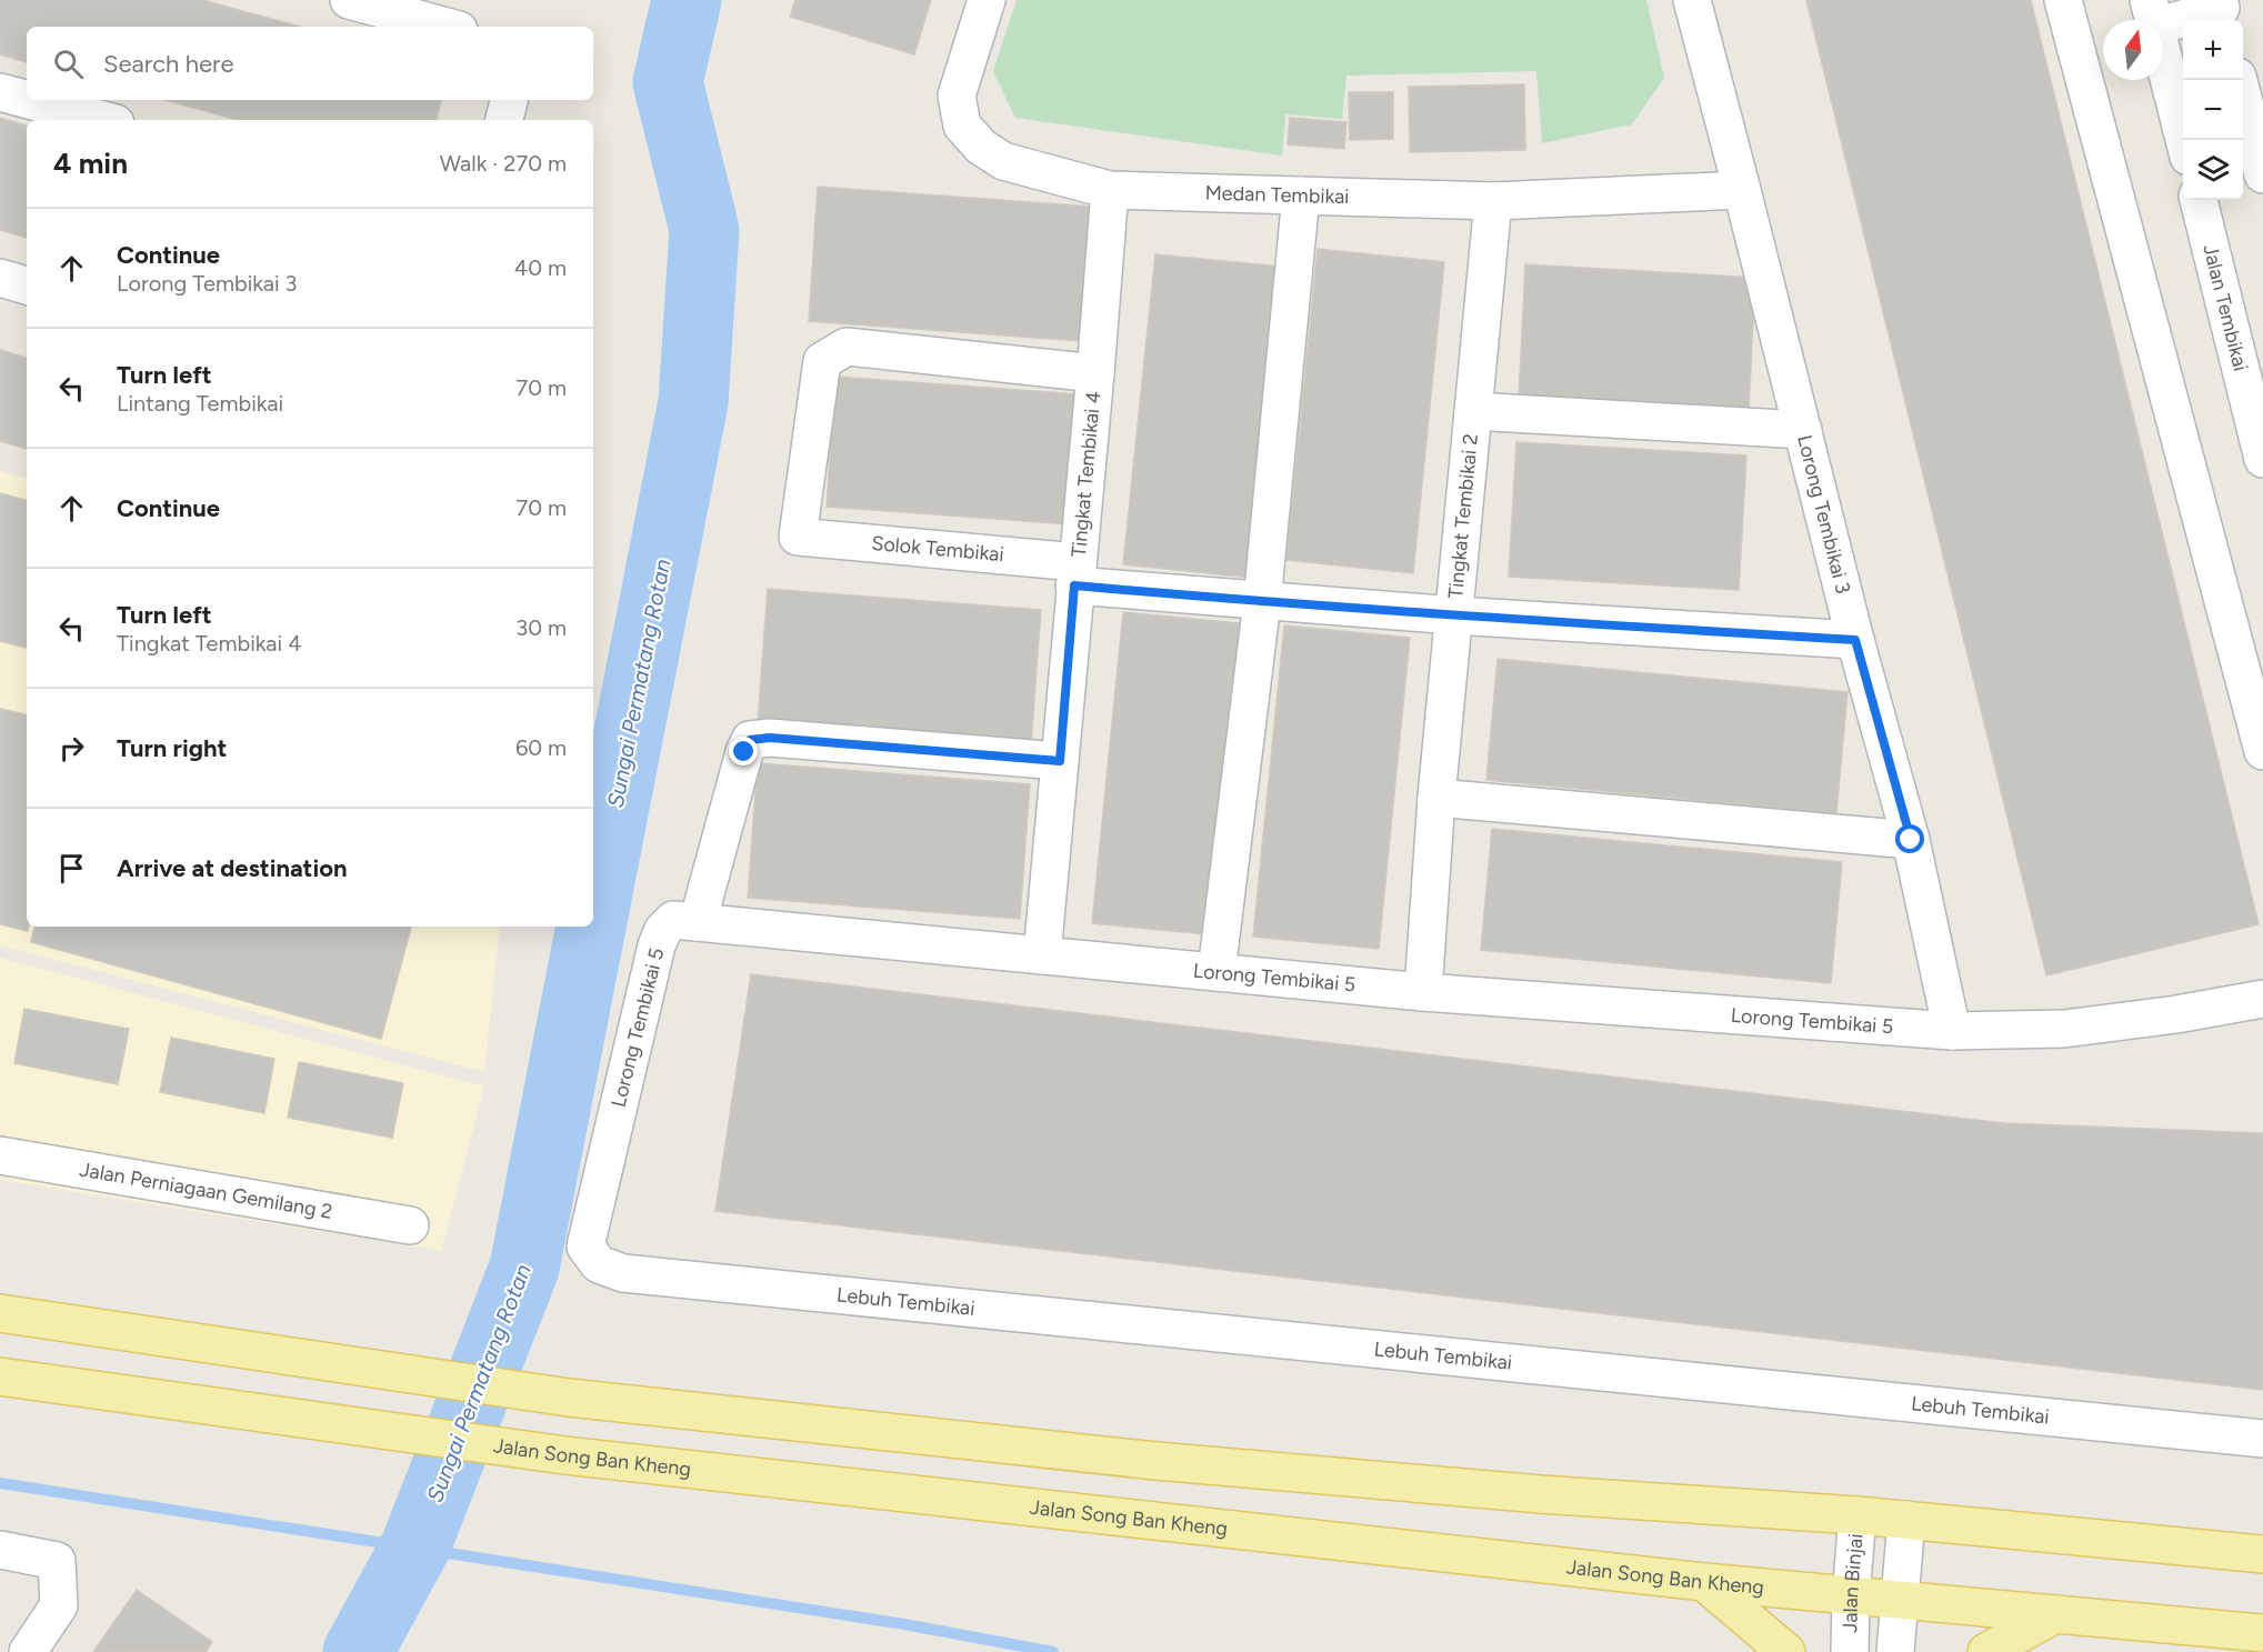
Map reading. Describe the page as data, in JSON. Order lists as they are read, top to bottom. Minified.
{"streets":{"main road":["Jalan Song Ban Kheng"],"street":["Medan Tembikai","Jalan Tembikai","Tingkat Tembikai 4","Lorong Tembikai 3","Tingkat Tembikai 2","Solok Tembikai","Lorong Tembikai 5","Jalan Perniagaan Gemilang 2","Lebuh Tembikai","Jalan Binjai"]},"crossings":[["Medan Tembikai","Tingkat Tembikai 4"],["Medan Tembikai","Lorong Tembikai 3"],["Medan Tembikai","Tingkat Tembikai 2"],["Tingkat Tembikai 4","Solok Tembikai"],["Tingkat Tembikai 4","Lorong Tembikai 5"],["Lorong Tembikai 3","Solok Tembikai"],["Lorong Tembikai 3","Lorong Tembikai 5"],["Tingkat Tembikai 2","Solok Tembikai"],["Tingkat Tembikai 2","Lorong Tembikai 5"],["Lorong Tembikai 5","Lebuh Tembikai"],["Jalan Song Ban Kheng","Jalan Binjai"]],"water":["Sungai Permatang Rotan"],"north":"top","page":{"map_buttons":["+","−"],"search":"Search here","heading":["4 min","Walk · 270 m"],"list":[["Continue","Lorong Tembikai 3","40 m"],["Turn left","Lintang Tembikai","70 m"],["Continue","70 m"],["Turn left","Tingkat Tembikai 4","30 m"],["Turn right","60 m"],"Arrive at destination"]}}
